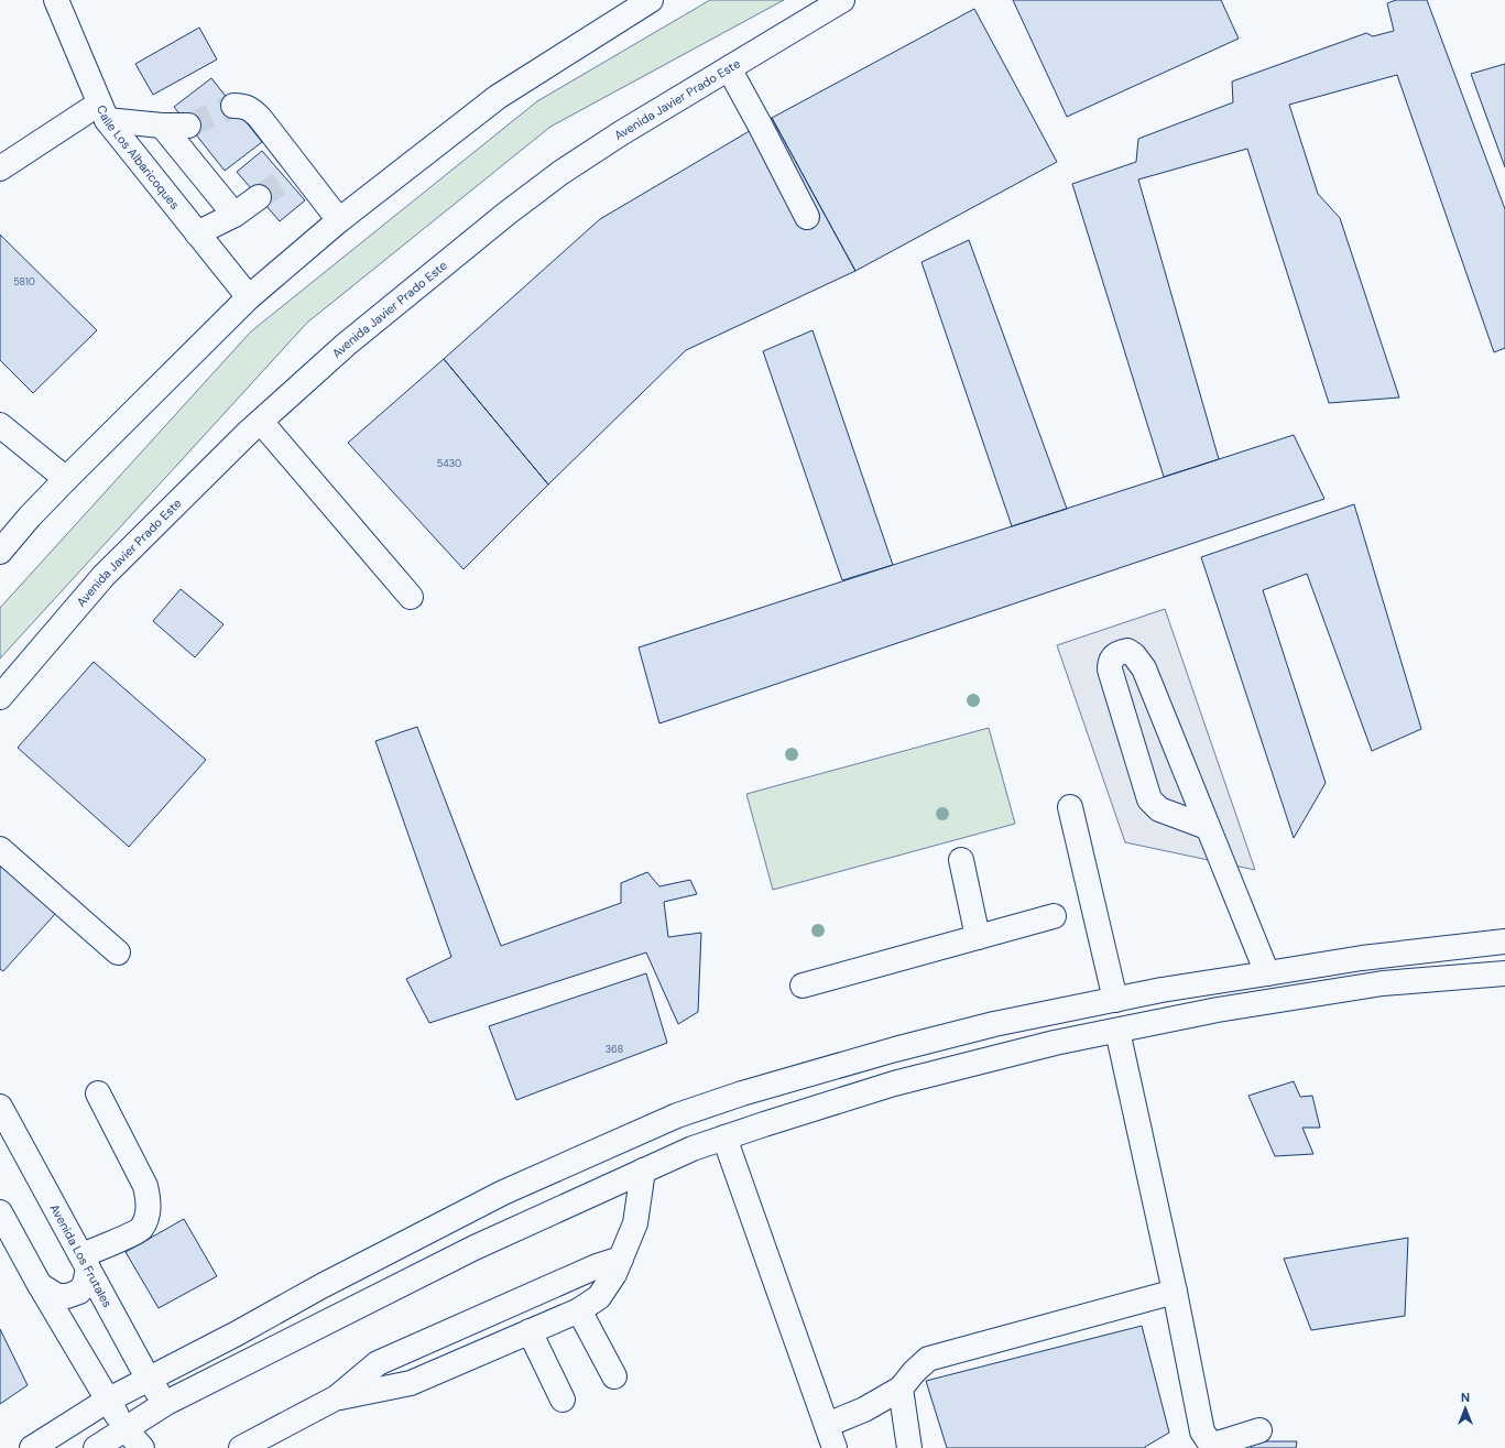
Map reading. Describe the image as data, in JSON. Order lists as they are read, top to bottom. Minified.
{"streets":{"main road":["Avenida Javier Prado Este","Calle Los Albaricoques","Avenida Los Frutales"]},"house_numbers":["5810","5430","368"],"north":"top"}
